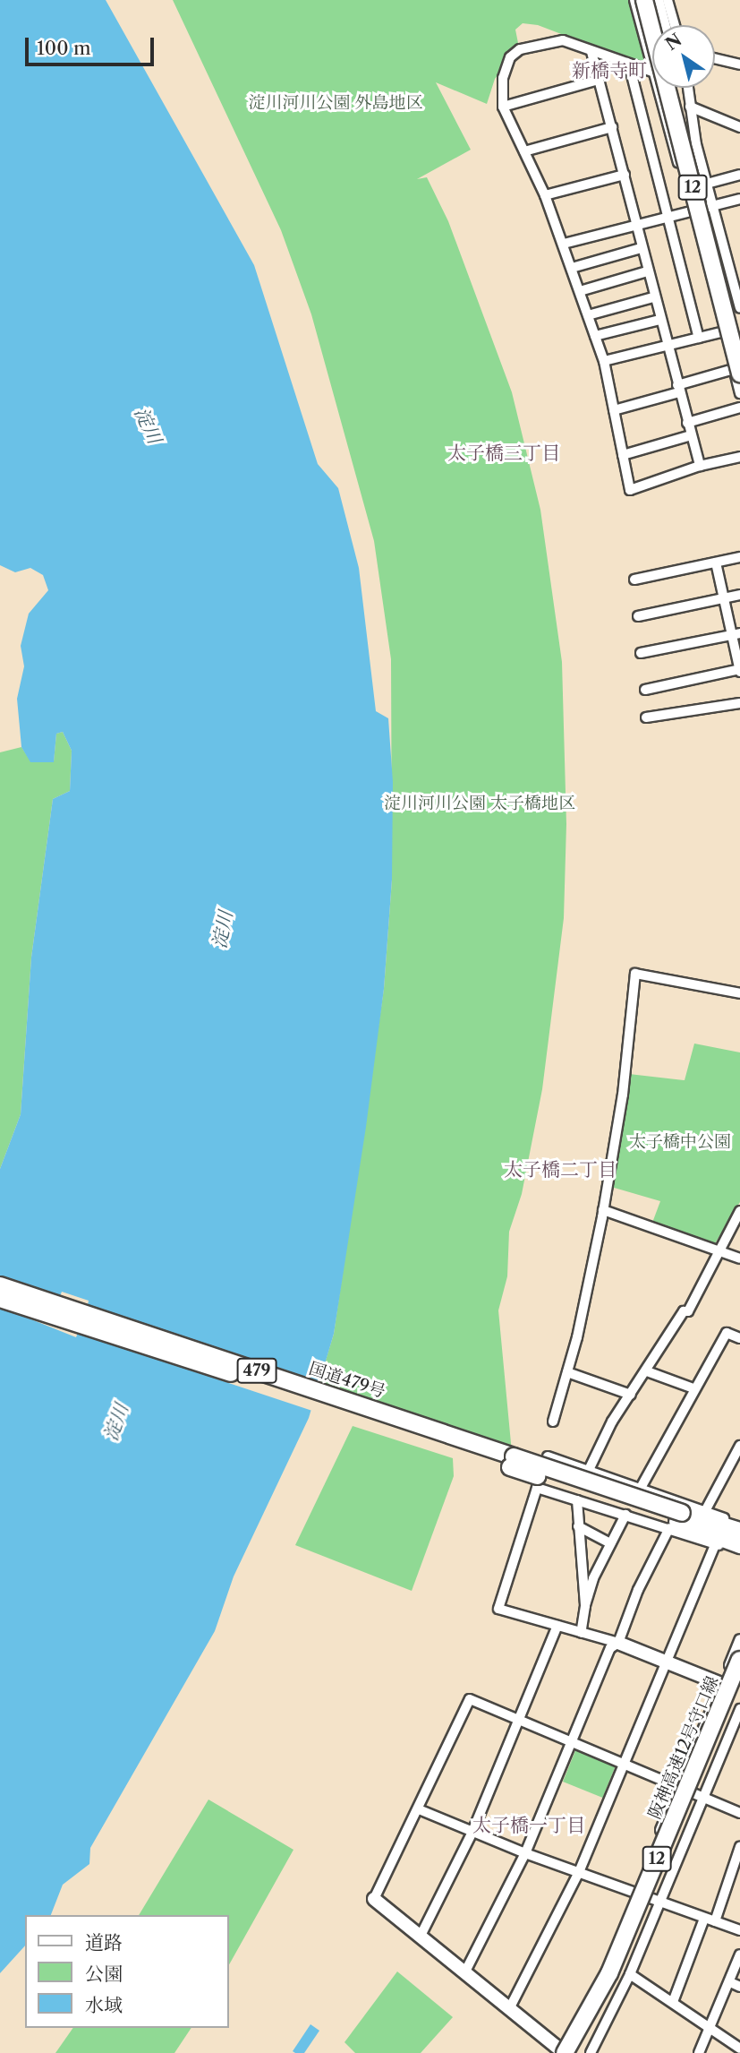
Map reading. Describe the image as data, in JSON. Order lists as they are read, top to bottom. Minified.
{"streets":{"highway":["12","479","国道479号","阪神高速12号守口線"]},"crossings":[["479","国道479号"]],"districts":["新橋寺町","太子橋三丁目","太子橋二丁目","太子橋一丁目"],"water":["淀川"],"parks":["淀川河川公園 外島地区","淀川河川公園 太子橋地区","太子橋中公園"],"legend":["道路","公園","水域"],"scale_bar":"100 m","north":"top left"}
